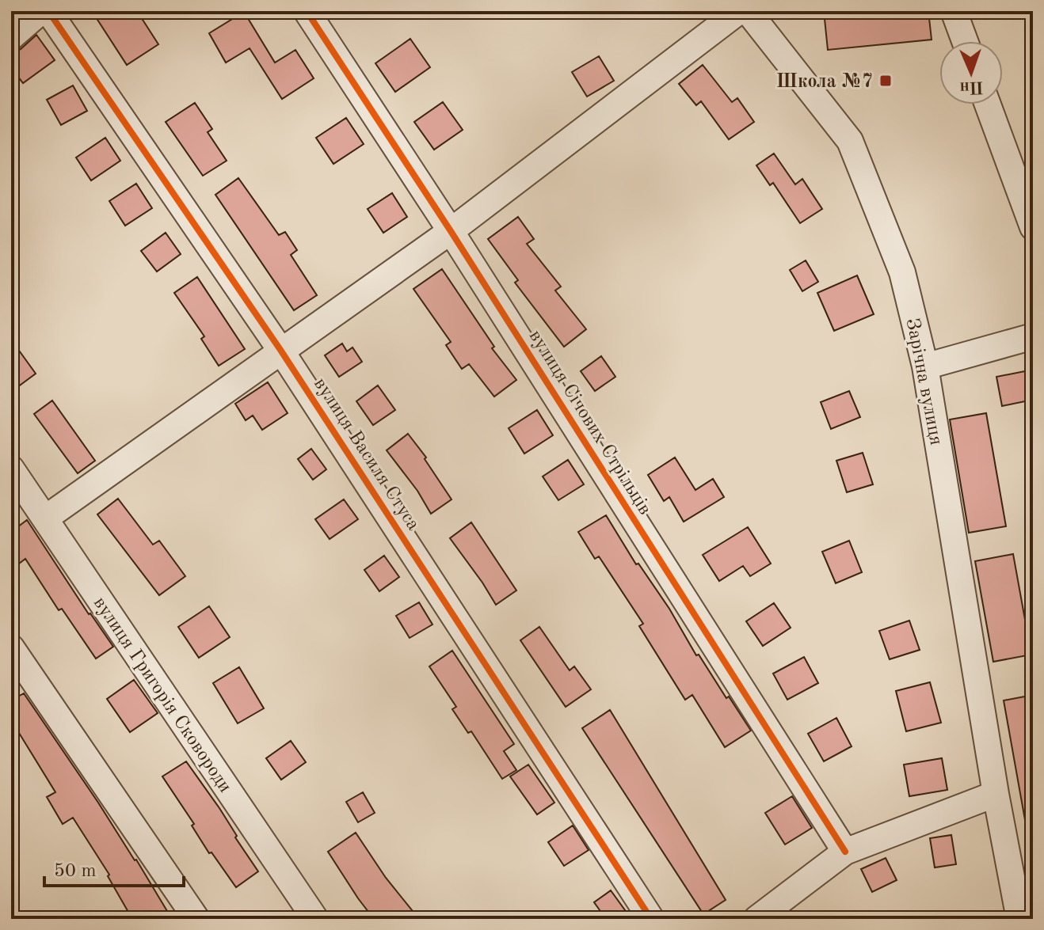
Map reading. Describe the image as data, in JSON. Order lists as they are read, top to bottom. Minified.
{"streets":{"street":["Зарічна вулиця","вулиця Січових Стрільців","вулиця Василя Стуса","вулиця Григорія Сковороди"]},"places":{"transit":["Школа №7"]},"scale_bar":"50 m","north":"bottom"}
